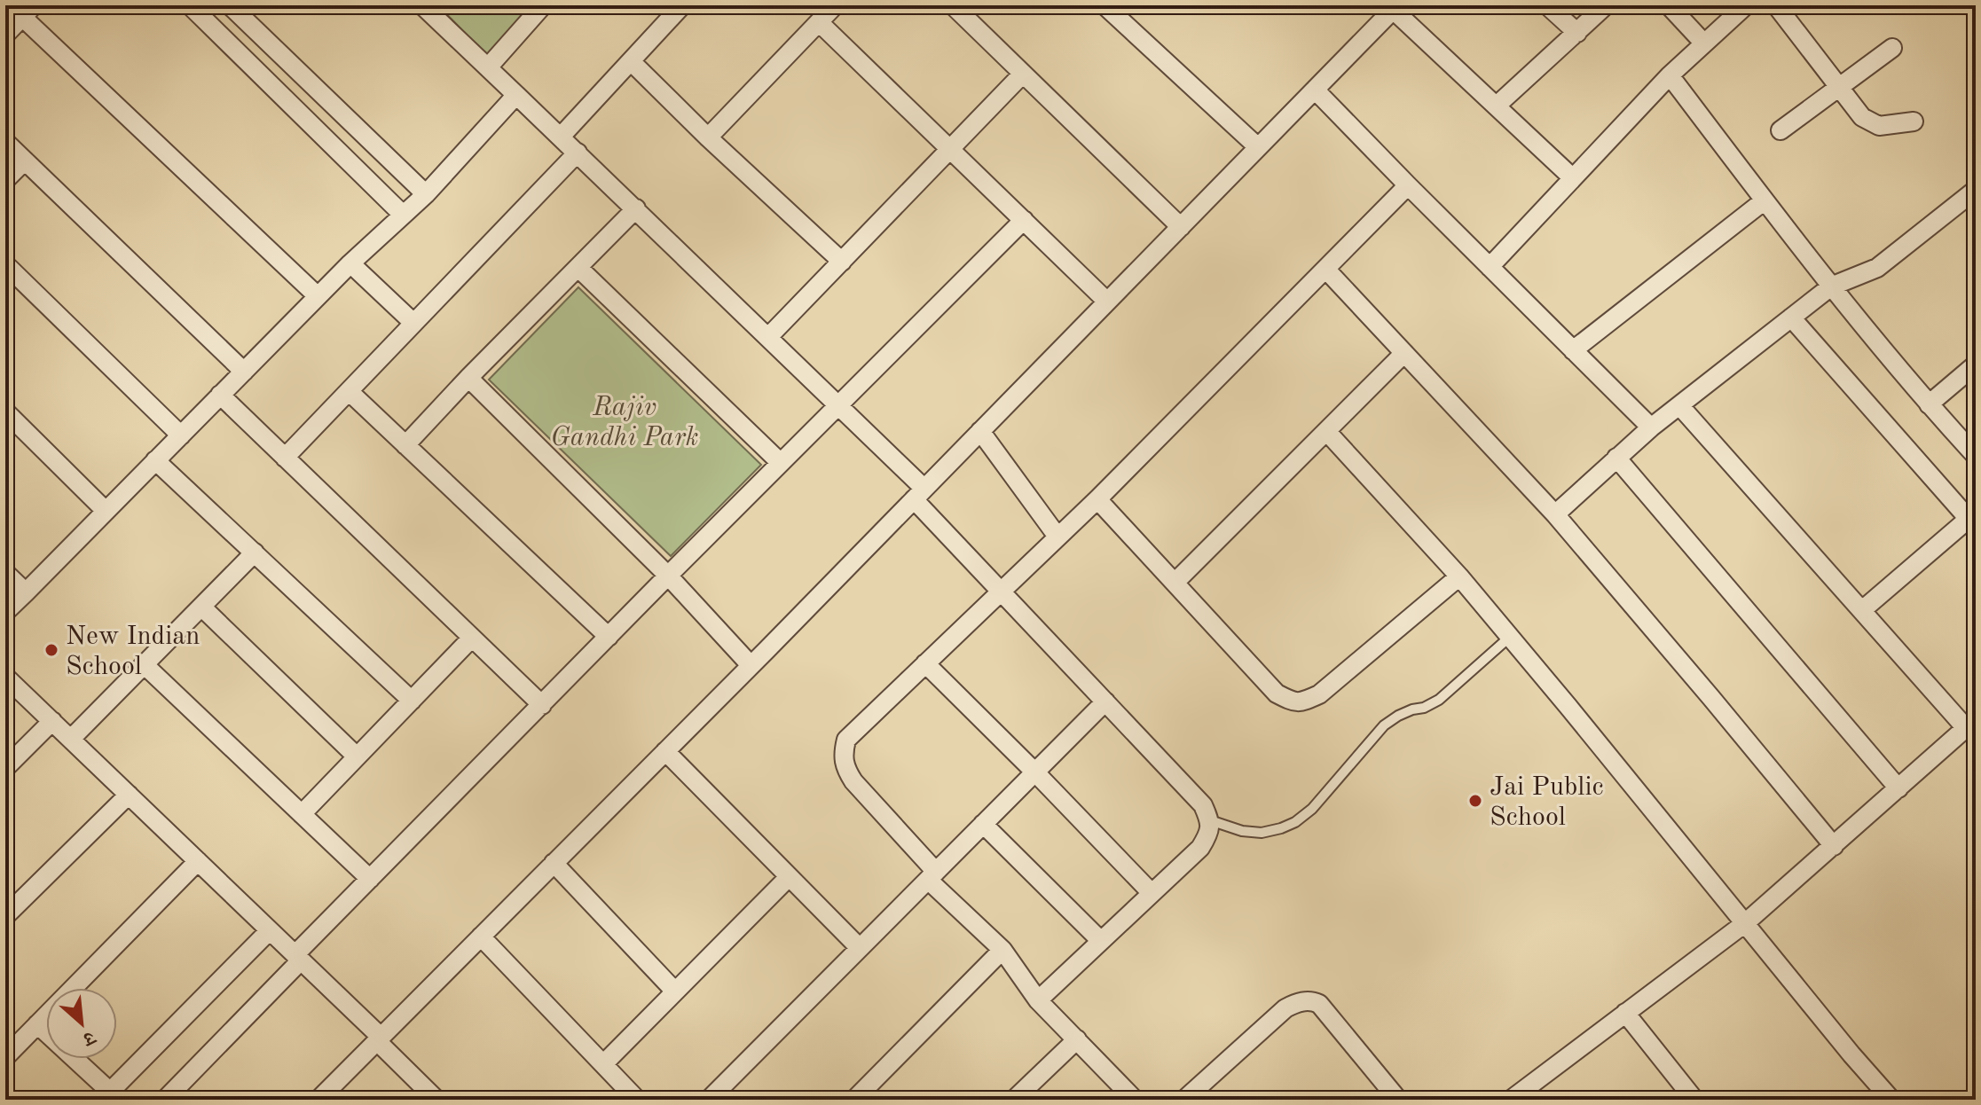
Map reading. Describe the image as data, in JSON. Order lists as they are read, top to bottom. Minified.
{"parks":["Rajiv Gandhi Park"],"places":["New Indian School","Jai Public School"],"north":"bottom right"}
